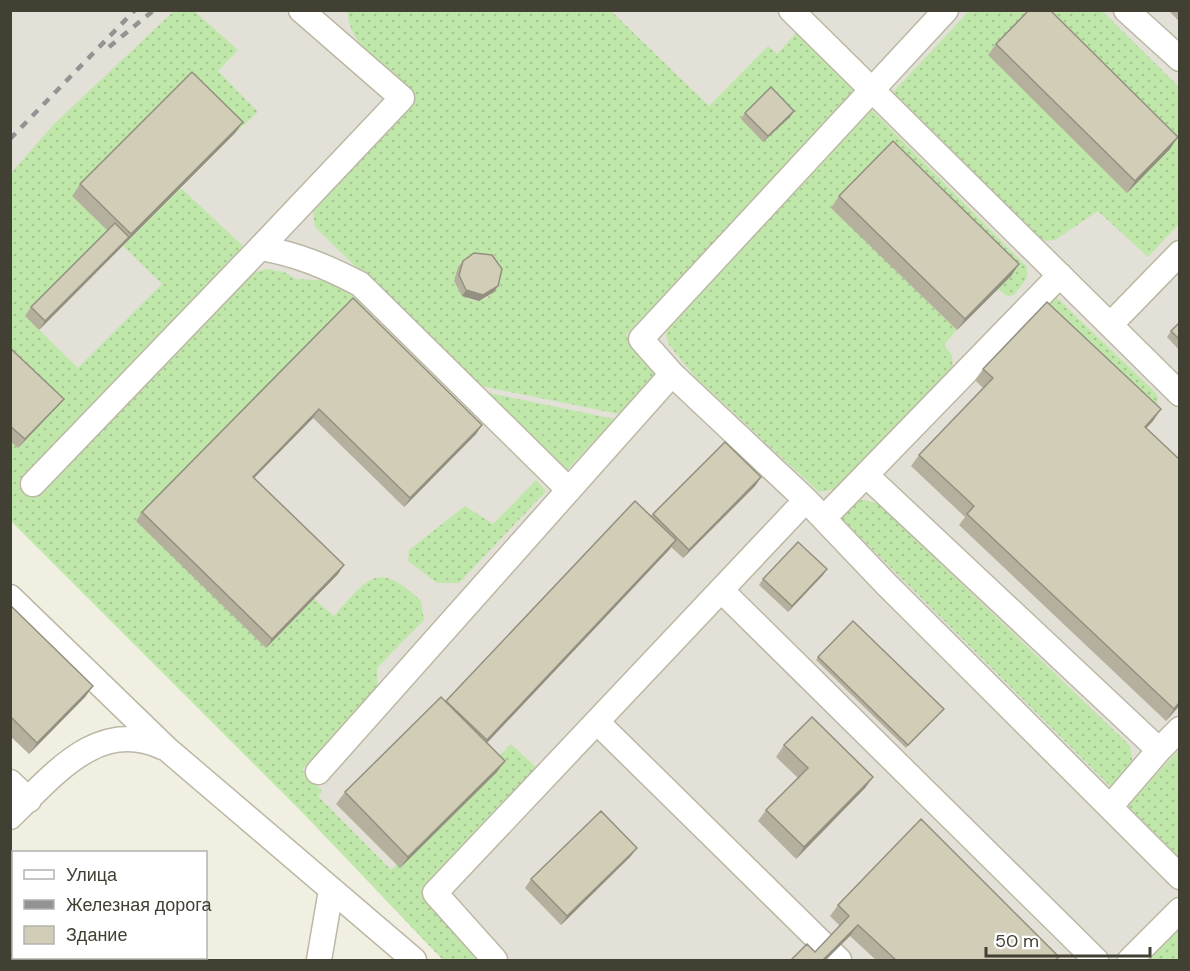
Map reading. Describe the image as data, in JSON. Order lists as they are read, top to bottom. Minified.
{"legend":["Улица","Железная дорога","Здание"],"scale_bar":"50 m"}
